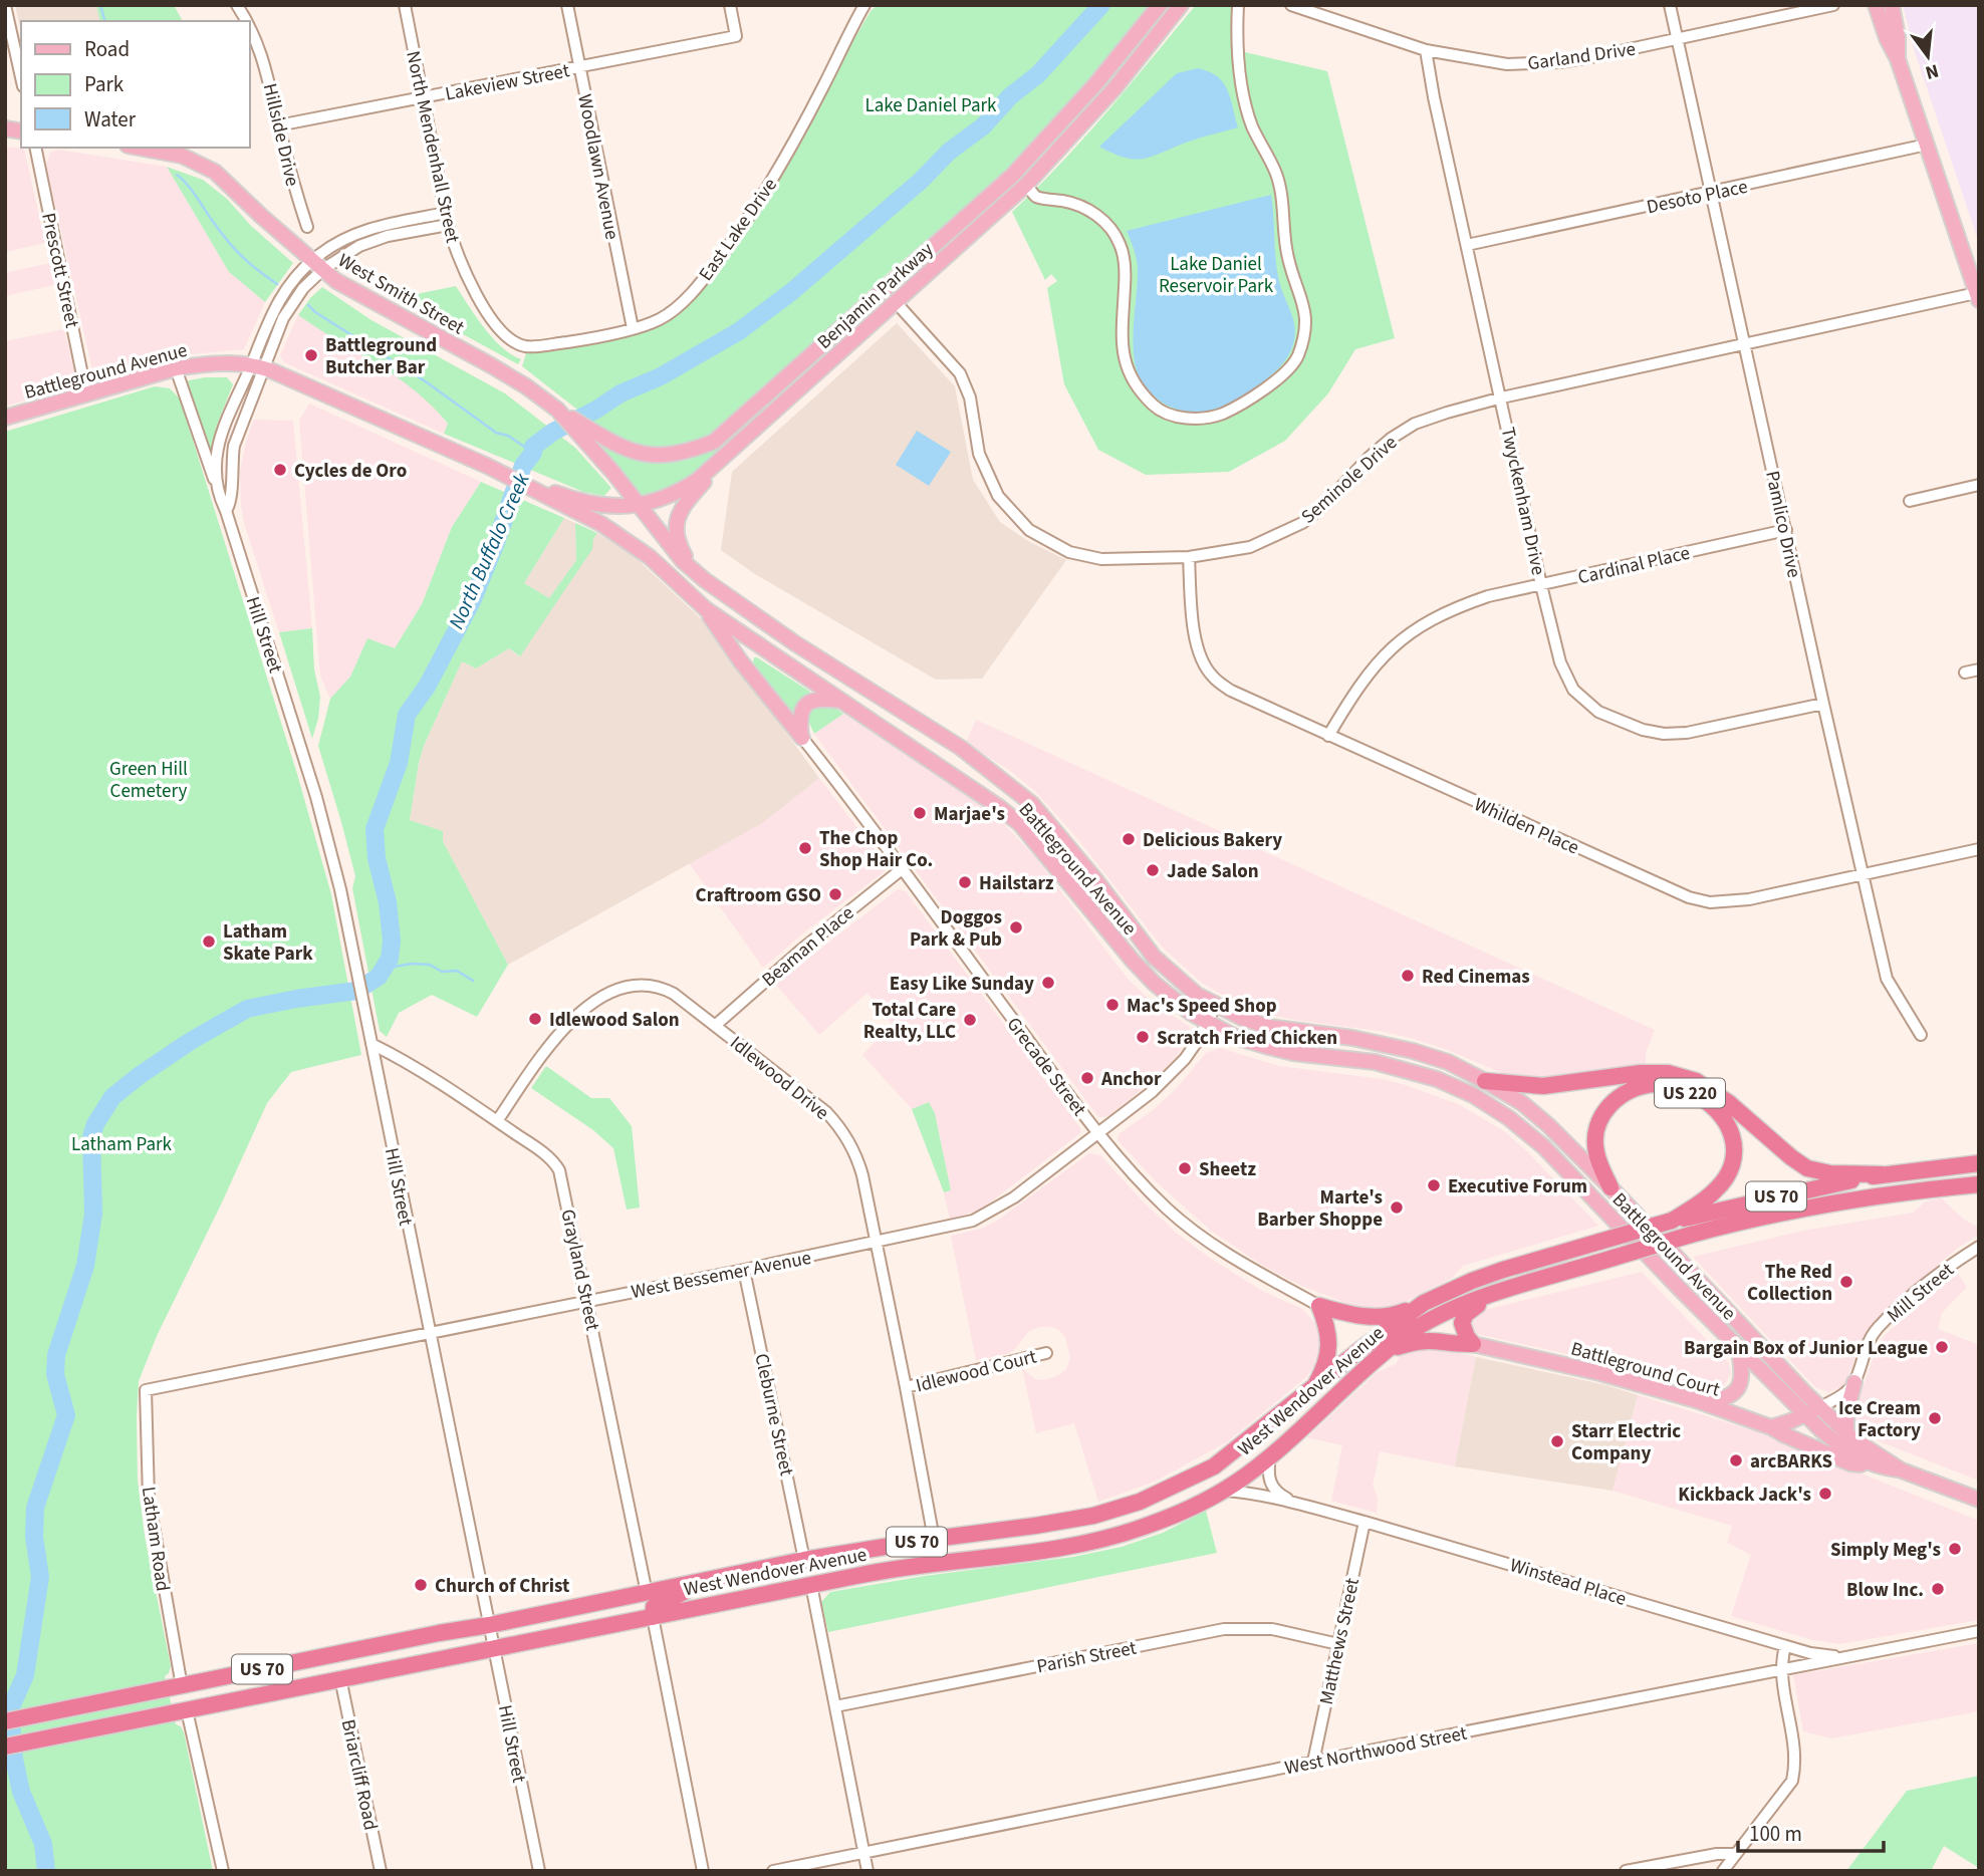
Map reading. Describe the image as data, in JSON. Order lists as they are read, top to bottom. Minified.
{"streets":{"highway":["US 220","US 70","West Wendover Avenue"],"main road":["West Smith Street","Benjamin Parkway","Battleground Avenue","Battleground Court"],"street":["Garland Drive","Lakeview Street","Hillside Drive","North Mendenhall Street","Woodlawn Avenue","Desoto Place","East Lake Drive","Prescott Street","Seminole Drive","Twyckenham Drive","Pamlico Drive","Cardinal Place","Hill Street","Whilden Place","Beaman Place","Grecade Street","Idlewood Drive","Grayland Street","West Bessemer Avenue","Mill Street","Idlewood Court","Cleburne Street","Latham Road","Winstead Place","Matthews Street","Parish Street","West Northwood Street","Briarcliff Road"]},"crossings":[["Garland Drive","Twyckenham Drive"],["Garland Drive","Pamlico Drive"],["Lakeview Street","Hillside Drive"],["Lakeview Street","North Mendenhall Street"],["Lakeview Street","Woodlawn Avenue"],["North Mendenhall Street","East Lake Drive"],["North Mendenhall Street","Hill Street"],["Woodlawn Avenue","East Lake Drive"],["Desoto Place","Twyckenham Drive"],["Desoto Place","Pamlico Drive"],["Prescott Street","Battleground Avenue"],["West Smith Street","Benjamin Parkway"],["West Smith Street","Battleground Avenue"],["West Smith Street","Hill Street"],["Benjamin Parkway","Battleground Avenue"],["Benjamin Parkway","Seminole Drive"],["Battleground Avenue","Hill Street"],["Battleground Avenue","US 220"],["Battleground Avenue","West Bessemer Avenue"],["Seminole Drive","Twyckenham Drive"],["Seminole Drive","Pamlico Drive"],["Seminole Drive","Whilden Place"],["Twyckenham Drive","Pamlico Drive"],["Twyckenham Drive","Cardinal Place"],["Pamlico Drive","Cardinal Place"],["Pamlico Drive","Whilden Place"],["Cardinal Place","Whilden Place"],["Hill Street","Grayland Street"],["Hill Street","West Bessemer Avenue"],["Hill Street","West Wendover Avenue"],["Beaman Place","Grecade Street"],["Beaman Place","Idlewood Drive"],["Grecade Street","West Bessemer Avenue"],["Idlewood Drive","Grayland Street"],["Idlewood Drive","West Bessemer Avenue"],["Idlewood Drive","Idlewood Court"],["Idlewood Drive","West Wendover Avenue"],["US 220","Battleground Court"],["US 220","West Wendover Avenue"],["Grayland Street","West Bessemer Avenue"],["Grayland Street","West Wendover Avenue"],["West Bessemer Avenue","Cleburne Street"],["West Bessemer Avenue","Latham Road"],["West Wendover Avenue","Cleburne Street"],["West Wendover Avenue","Latham Road"],["West Wendover Avenue","Winstead Place"],["West Wendover Avenue","Briarcliff Road"],["Winstead Place","Matthews Street"],["Winstead Place","West Northwood Street"],["Matthews Street","Parish Street"],["Matthews Street","West Northwood Street"]],"water":["North Buffalo Creek"],"parks":["Lake Daniel Park","Lake Daniel Reservoir Park","Green Hill Cemetery","Latham Park"],"places":["Battleground Butcher Bar","Cycles de Oro","Marjae's","Delicious Bakery","The Chop Shop Hair Co.","Jade Salon","Hailstarz","Craftroom GSO","Doggos Park & Pub","Latham Skate Park","Red Cinemas","Easy Like Sunday","Mac's Speed Shop","Idlewood Salon","Total Care Realty, LLC","Scratch Fried Chicken","Anchor","Sheetz","Executive Forum","Marte's Barber Shoppe","The Red Collection","Bargain Box of Junior League","Ice Cream Factory","Starr Electric Company","arcBARKS","Kickback Jack's","Simply Meg's","Church of Christ","Blow Inc."],"legend":["Road","Park","Water"],"scale_bar":"100 m","north":"bottom"}
